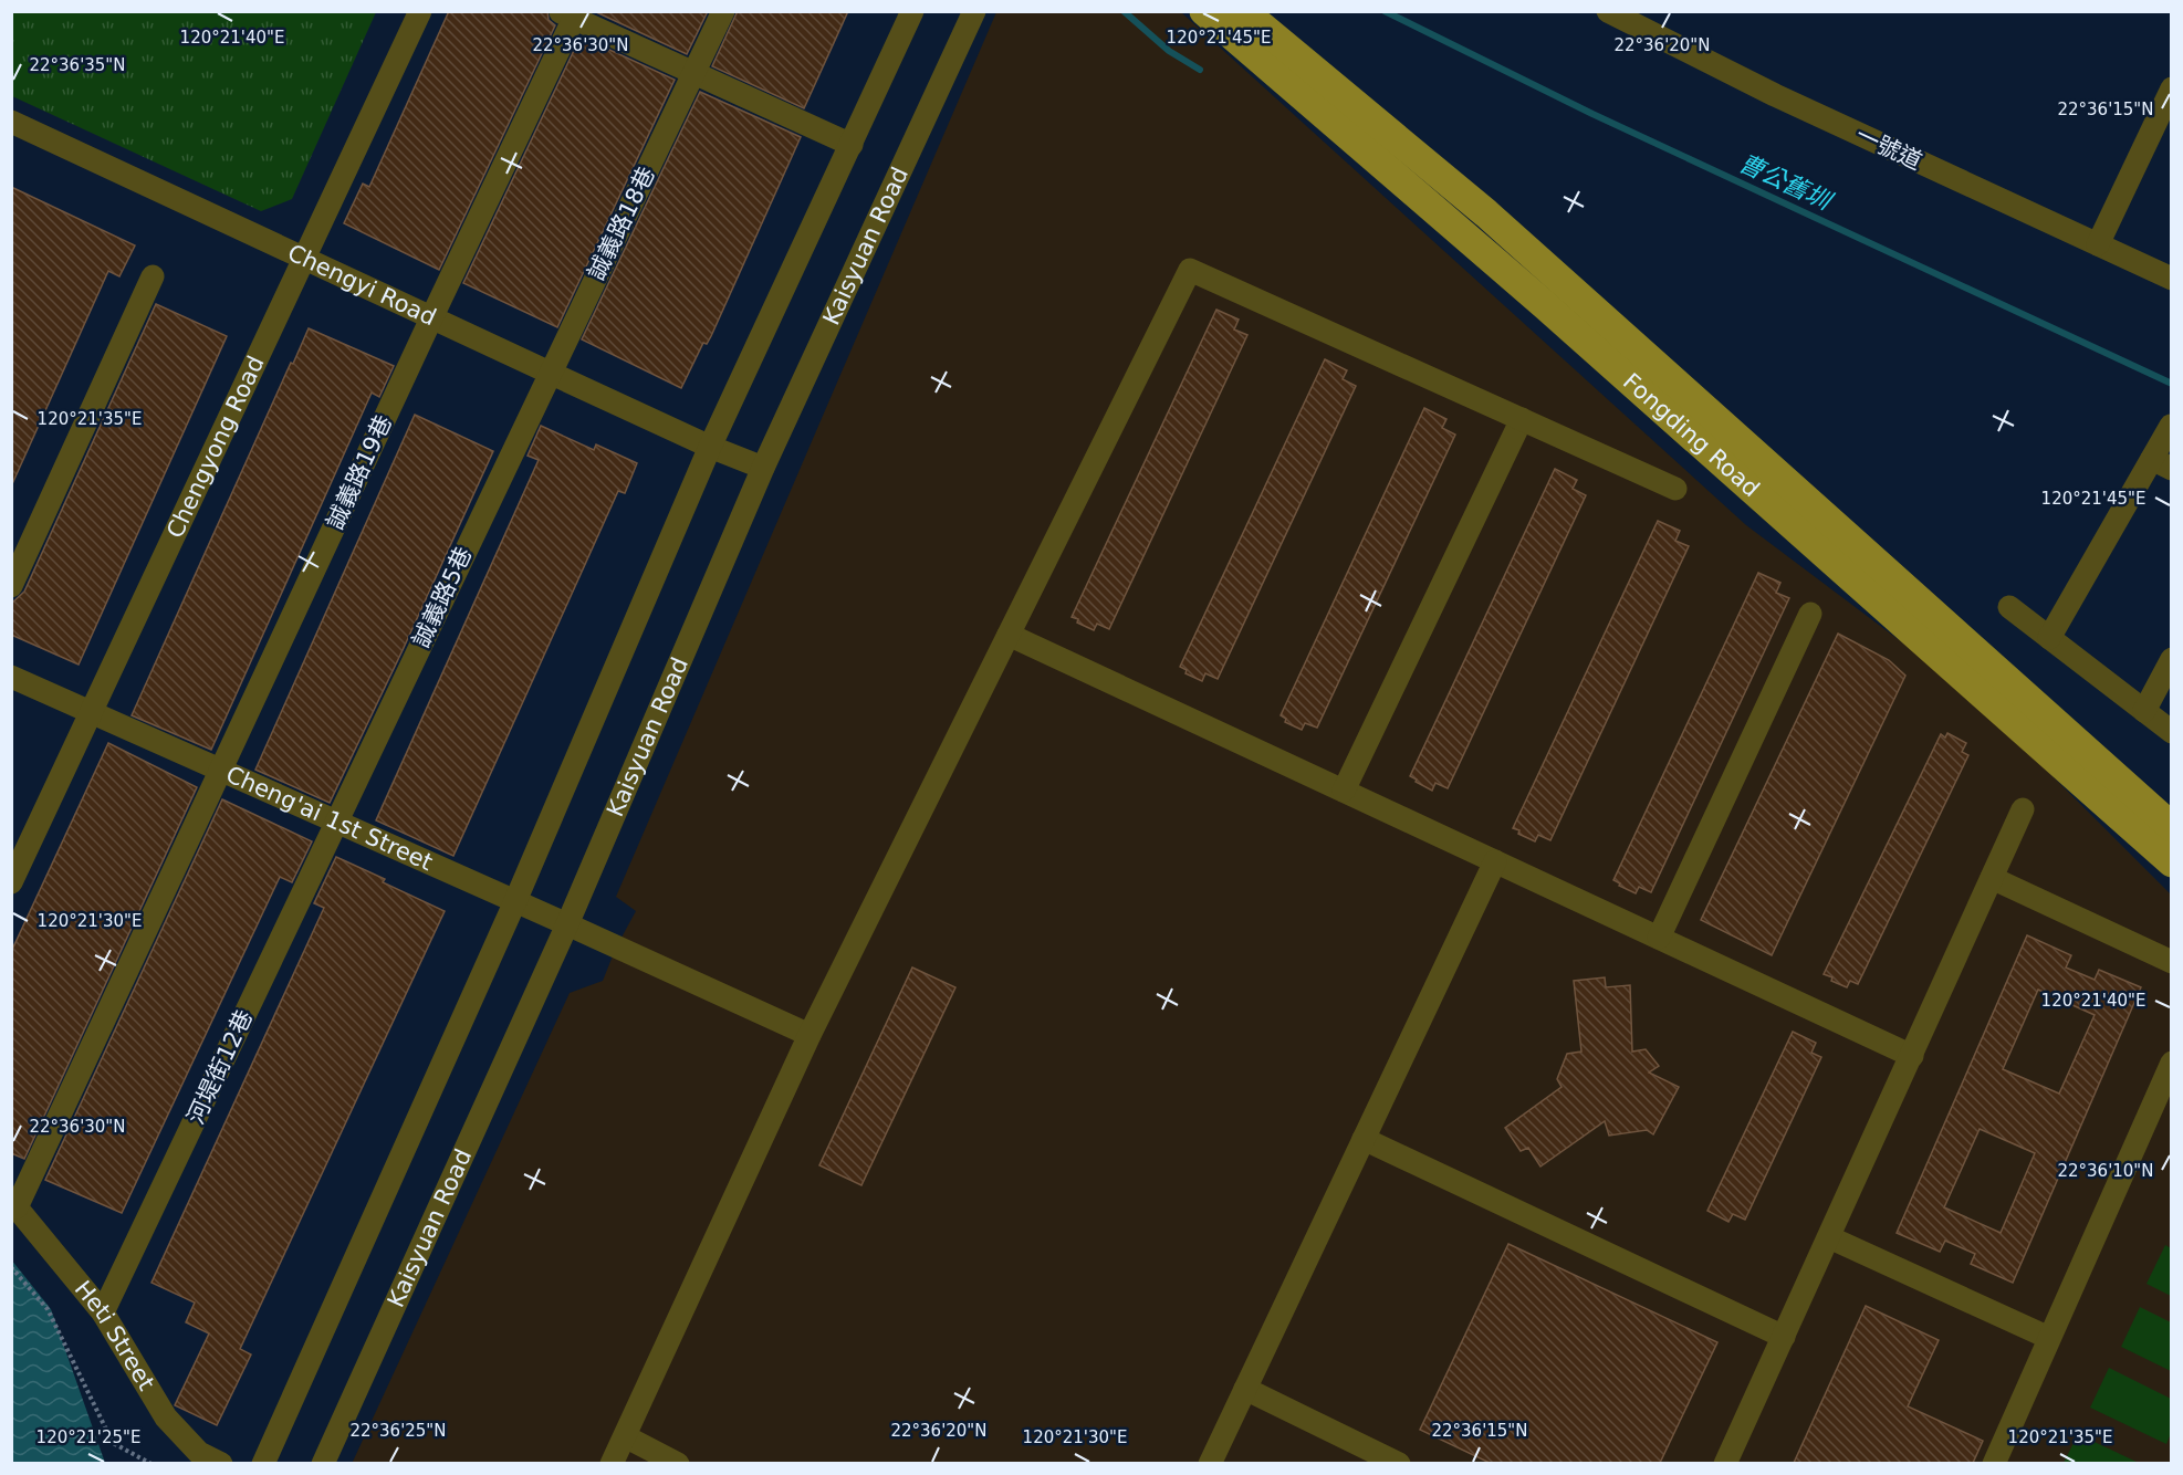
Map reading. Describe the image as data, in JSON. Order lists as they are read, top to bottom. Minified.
{"streets":{"main road":["Fongding Road"],"street":["一號道","誠義路18巷","Kaisyuan Road","Chengyi Road","Chengyong Road","誠義路19巷","誠義路5巷","Cheng'ai 1st Street","河堤街12巷","Heti Street"]},"crossings":[["誠義路18巷","Chengyi Road"],["誠義路18巷","誠義路5巷"],["Kaisyuan Road","Chengyi Road"],["Kaisyuan Road","Cheng'ai 1st Street"],["Chengyi Road","Chengyong Road"],["Chengyi Road","誠義路19巷"],["Chengyi Road","誠義路5巷"],["Chengyong Road","Cheng'ai 1st Street"],["誠義路19巷","Cheng'ai 1st Street"],["誠義路19巷","Heti Street"],["誠義路5巷","Cheng'ai 1st Street"],["誠義路5巷","河堤街12巷"],["Cheng'ai 1st Street","河堤街12巷"],["河堤街12巷","Heti Street"]],"water":["曹公舊圳"],"coordinates":["120°21'40\"E","120°21'45\"E","22°36'30\"N","22°36'20\"N","22°36'35\"N","22°36'15\"N","120°21'35\"E","120°21'30\"E","22°36'10\"N","22°36'25\"N","120°21'25\"E"]}
